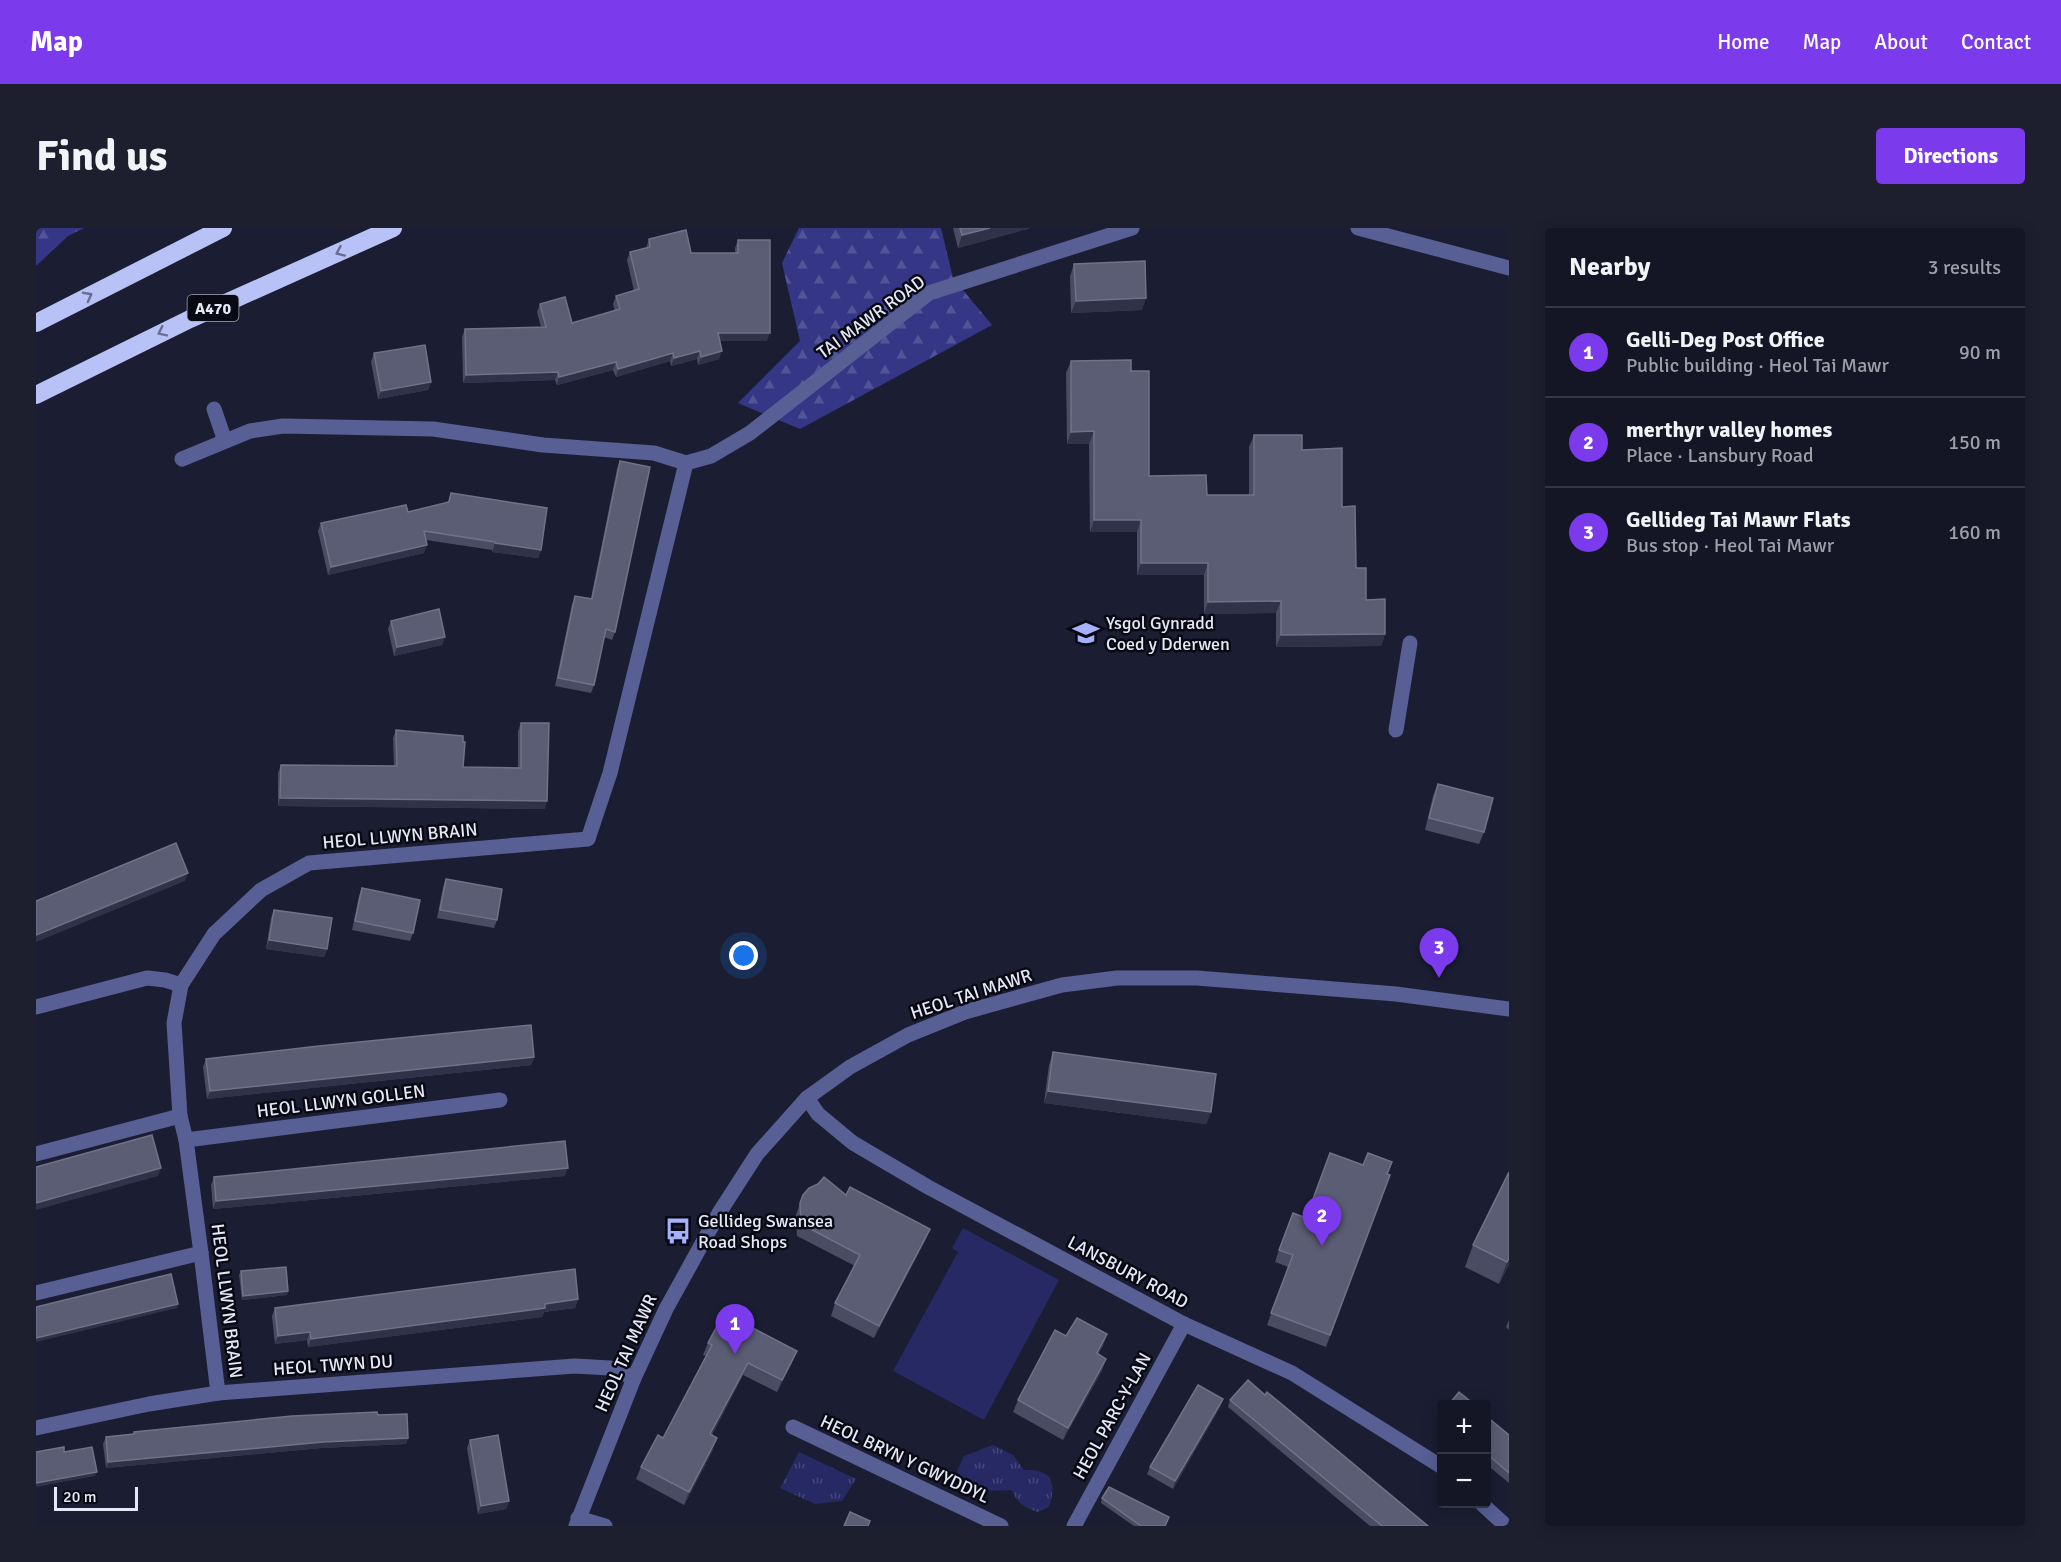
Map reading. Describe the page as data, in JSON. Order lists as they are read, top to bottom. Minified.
{"streets":{"highway":["A470"],"street":["TAI MAWR ROAD","HEOL LLWYN BRAIN","HEOL TAI MAWR","HEOL LLWYN GOLLEN","LANSBURY ROAD","HEOL TWYN DU","HEOL PARC-Y-LAN","HEOL BRYN Y GWYDDYL"]},"crossings":[["TAI MAWR ROAD","HEOL LLWYN BRAIN"],["HEOL LLWYN BRAIN","HEOL LLWYN GOLLEN"],["HEOL LLWYN BRAIN","HEOL TWYN DU"],["HEOL TAI MAWR","LANSBURY ROAD"],["HEOL TAI MAWR","HEOL TWYN DU"],["LANSBURY ROAD","HEOL PARC-Y-LAN"]],"places":{"school or university":["Ysgol Gynradd Coed y Dderwen"],"bus stop":["Gellideg Swansea Road Shops"]},"scale_bar":"20 m","page":{"header":"Map","nav":["Home","Map","About","Contact"],"buttons":"Directions","title":"Find us","heading":["Nearby","3 results"],"list":[{"mark":"1","name":"Gelli-Deg Post Office","note":"Public building · Heol Tai Mawr","value":"90 m"},{"mark":"2","name":"merthyr valley homes","note":"Place · Lansbury Road","value":"150 m"},{"mark":"3","name":"Gellideg Tai Mawr Flats","note":"Bus stop · Heol Tai Mawr","value":"160 m"}],"pins":["3","2","1"],"map_buttons":["+","−"],"scale":"20 m"}}
